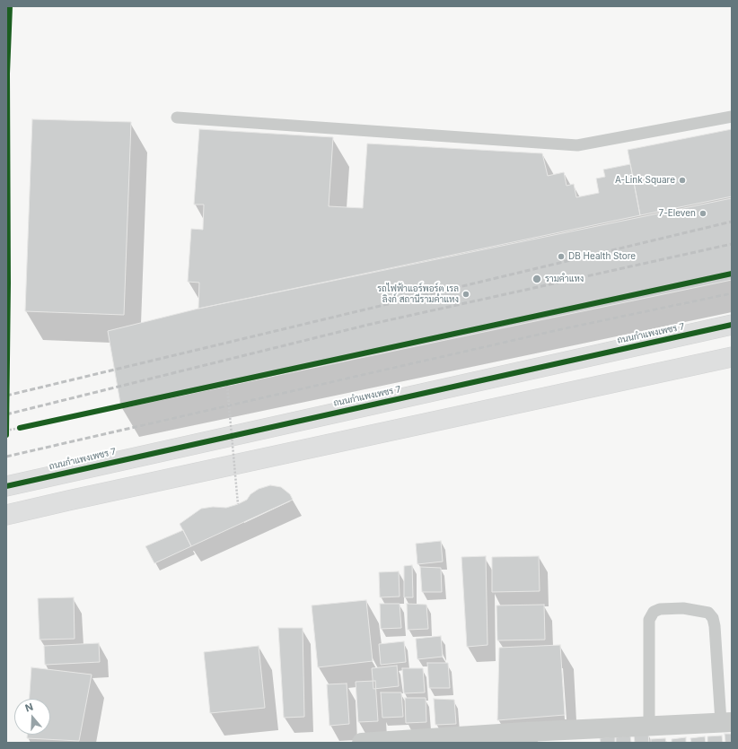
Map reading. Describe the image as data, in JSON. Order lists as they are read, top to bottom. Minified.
{"streets":{"street":["ถนนกำแพงเพชร 7"]},"places":["A-Link Square","7-Eleven","DB Health Store","รามคำแหง","รถไฟฟ้าแอร์พอร์ต เรล ลิงก์ สถานีรามคำแหง"],"north":"top"}
